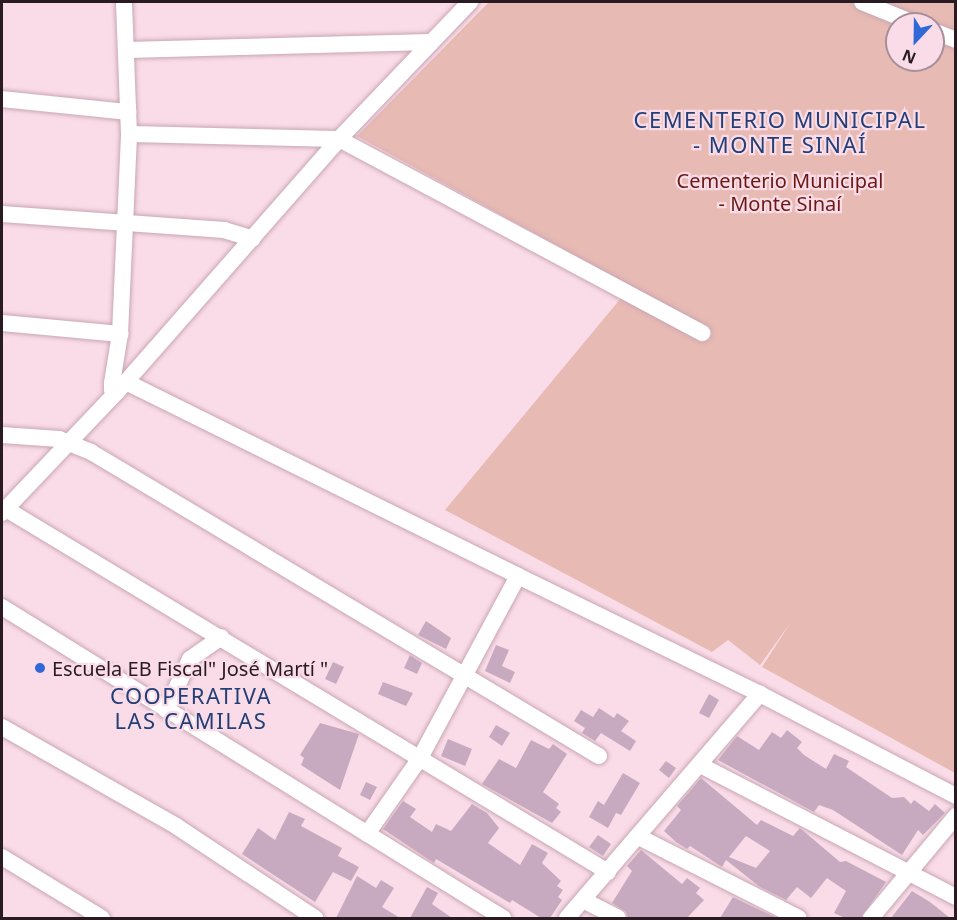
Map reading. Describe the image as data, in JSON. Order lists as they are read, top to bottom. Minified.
{"districts":["CEMENTERIO MUNICIPAL - MONTE SINAÍ","COOPERATIVA LAS CAMILAS"],"parks":["Cementerio Municipal - Monte Sinaí"],"places":["Escuela EB Fiscal\" José Martí \""],"north":"bottom"}
